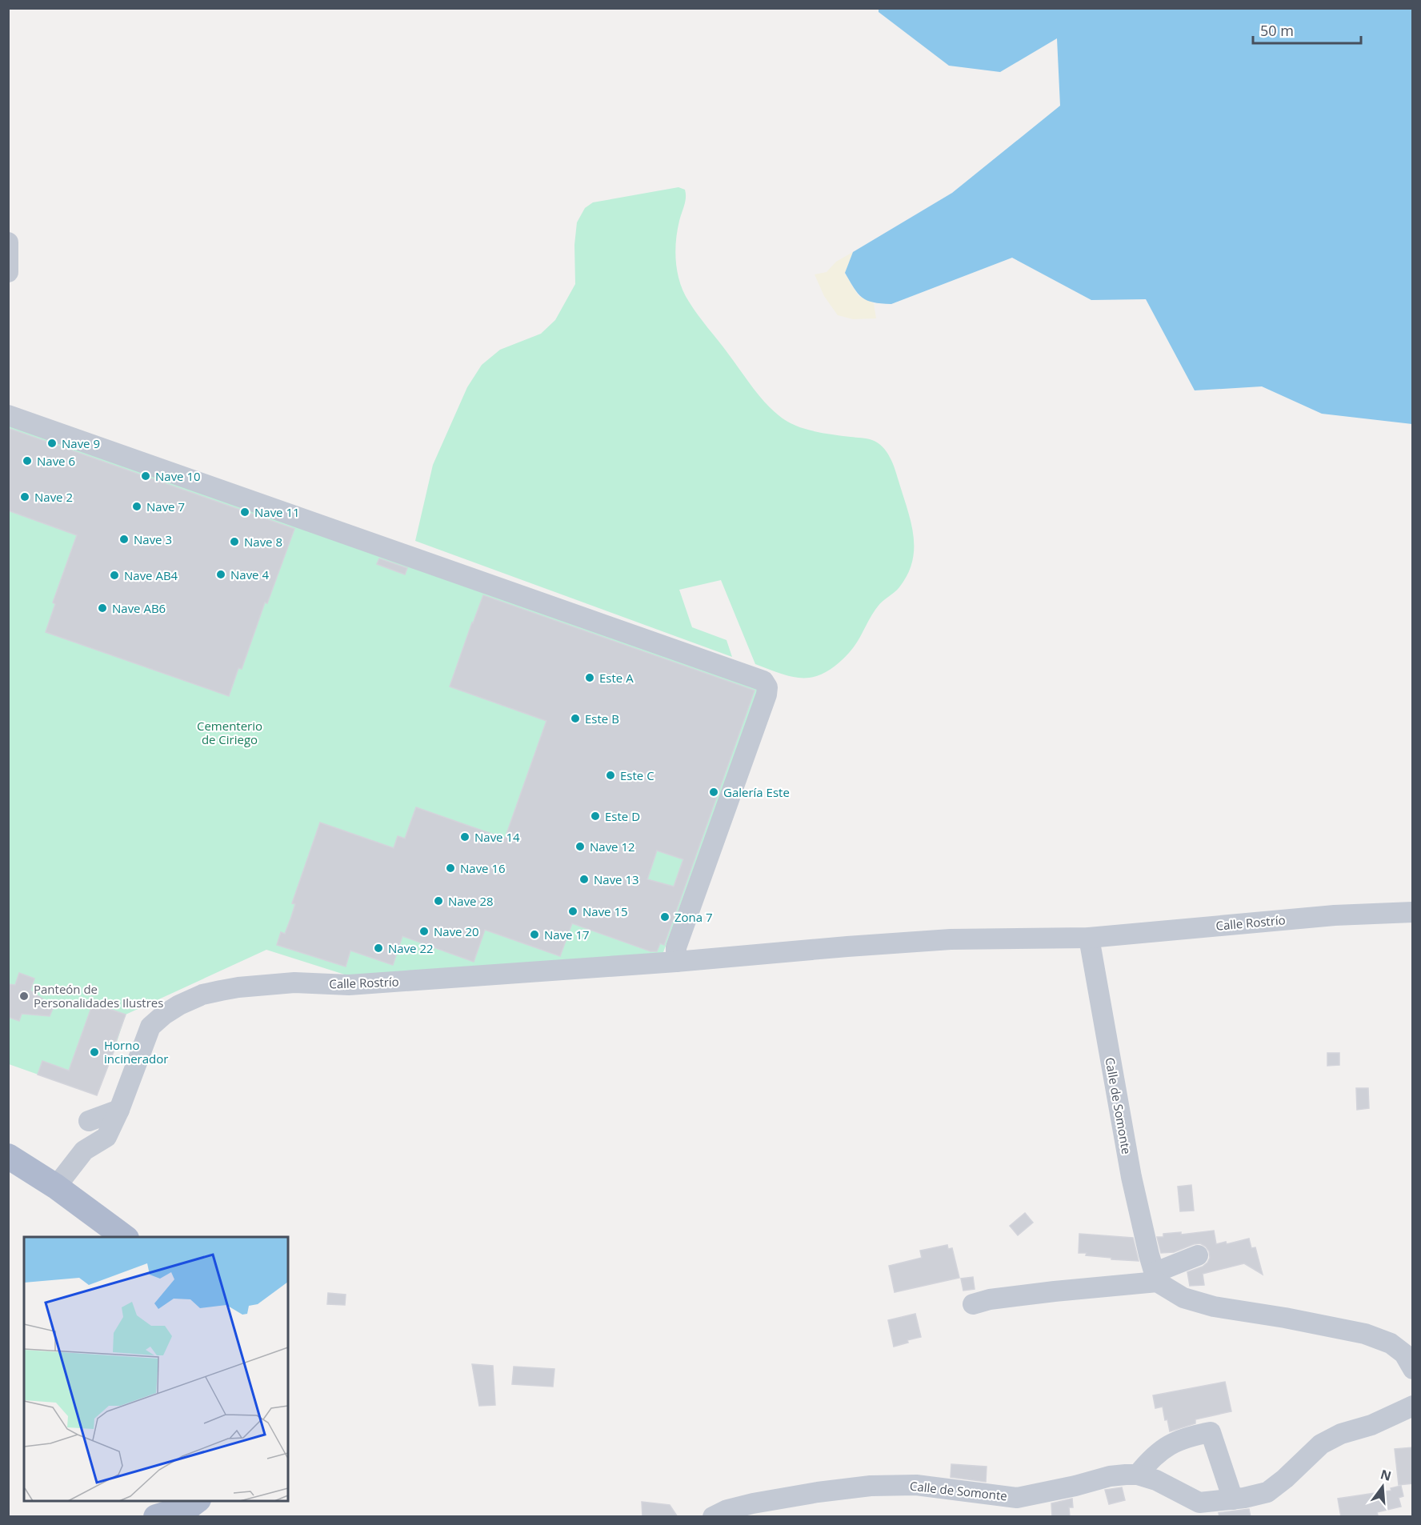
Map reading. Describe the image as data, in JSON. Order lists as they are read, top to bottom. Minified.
{"streets":{"street":["Calle Rostrío","Calle de Somonte"]},"crossings":[["Calle Rostrío","Calle de Somonte"]],"parks":["Cementerio de Ciriego"],"places":["Nave 9","Nave 6","Nave 10","Nave 2","Nave 7","Nave 11","Nave 3","Nave 8","Nave 4","Nave AB4","Nave AB6","Este A","Este B","Este C","Galería Este","Este D","Nave 14","Nave 12","Nave 16","Nave 13","Nave 28","Nave 15","Zona 7","Nave 20","Nave 17","Nave 22","Panteón de Personalidades Ilustres","Horno incinerador"],"scale_bar":"50 m","north":"top"}
